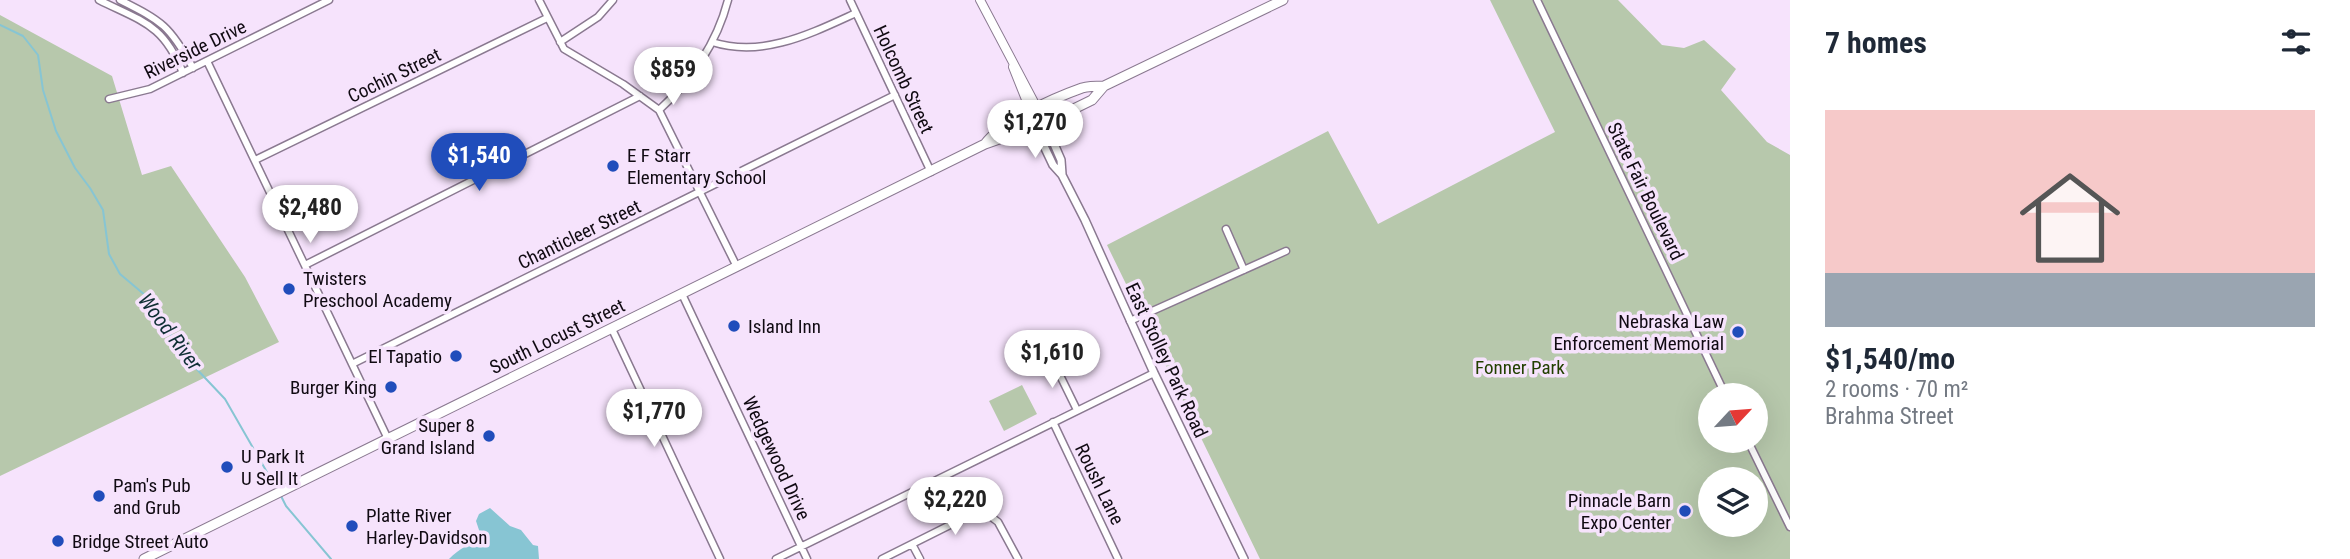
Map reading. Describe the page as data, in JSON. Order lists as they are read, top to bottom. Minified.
{"streets":{"main road":["South Locust Street"],"street":["Riverside Drive","Cochin Street","Holcomb Street","State Fair Boulevard","Chanticleer Street","East Stolley Park Road","Wedgewood Drive","Roush Lane"]},"crossings":[["Holcomb Street","Chanticleer Street"],["Holcomb Street","South Locust Street"],["South Locust Street","East Stolley Park Road"],["South Locust Street","Wedgewood Drive"]],"water":["Wood River"],"parks":["Fonner Park"],"places":["E F Starr Elementary School","Twisters Preschool Academy","Island Inn","Nebraska Law Enforcement Memorial","El Tapatio","Burger King","Super 8 Grand Island","U Park It U Sell It","Pam's Pub and Grub","Pinnacle Barn Expo Center","Platte River Harley-Davidson","Bridge Street Auto"],"north":"top right","page":{"heading":"7 homes","price":["$859","$1,270","$1,540","$2,480","$1,610","$1,770","$2,220"],"list":[{"name":"$1,540/mo","note":"2 rooms · 70 m² · Brahma Street"}]}}
